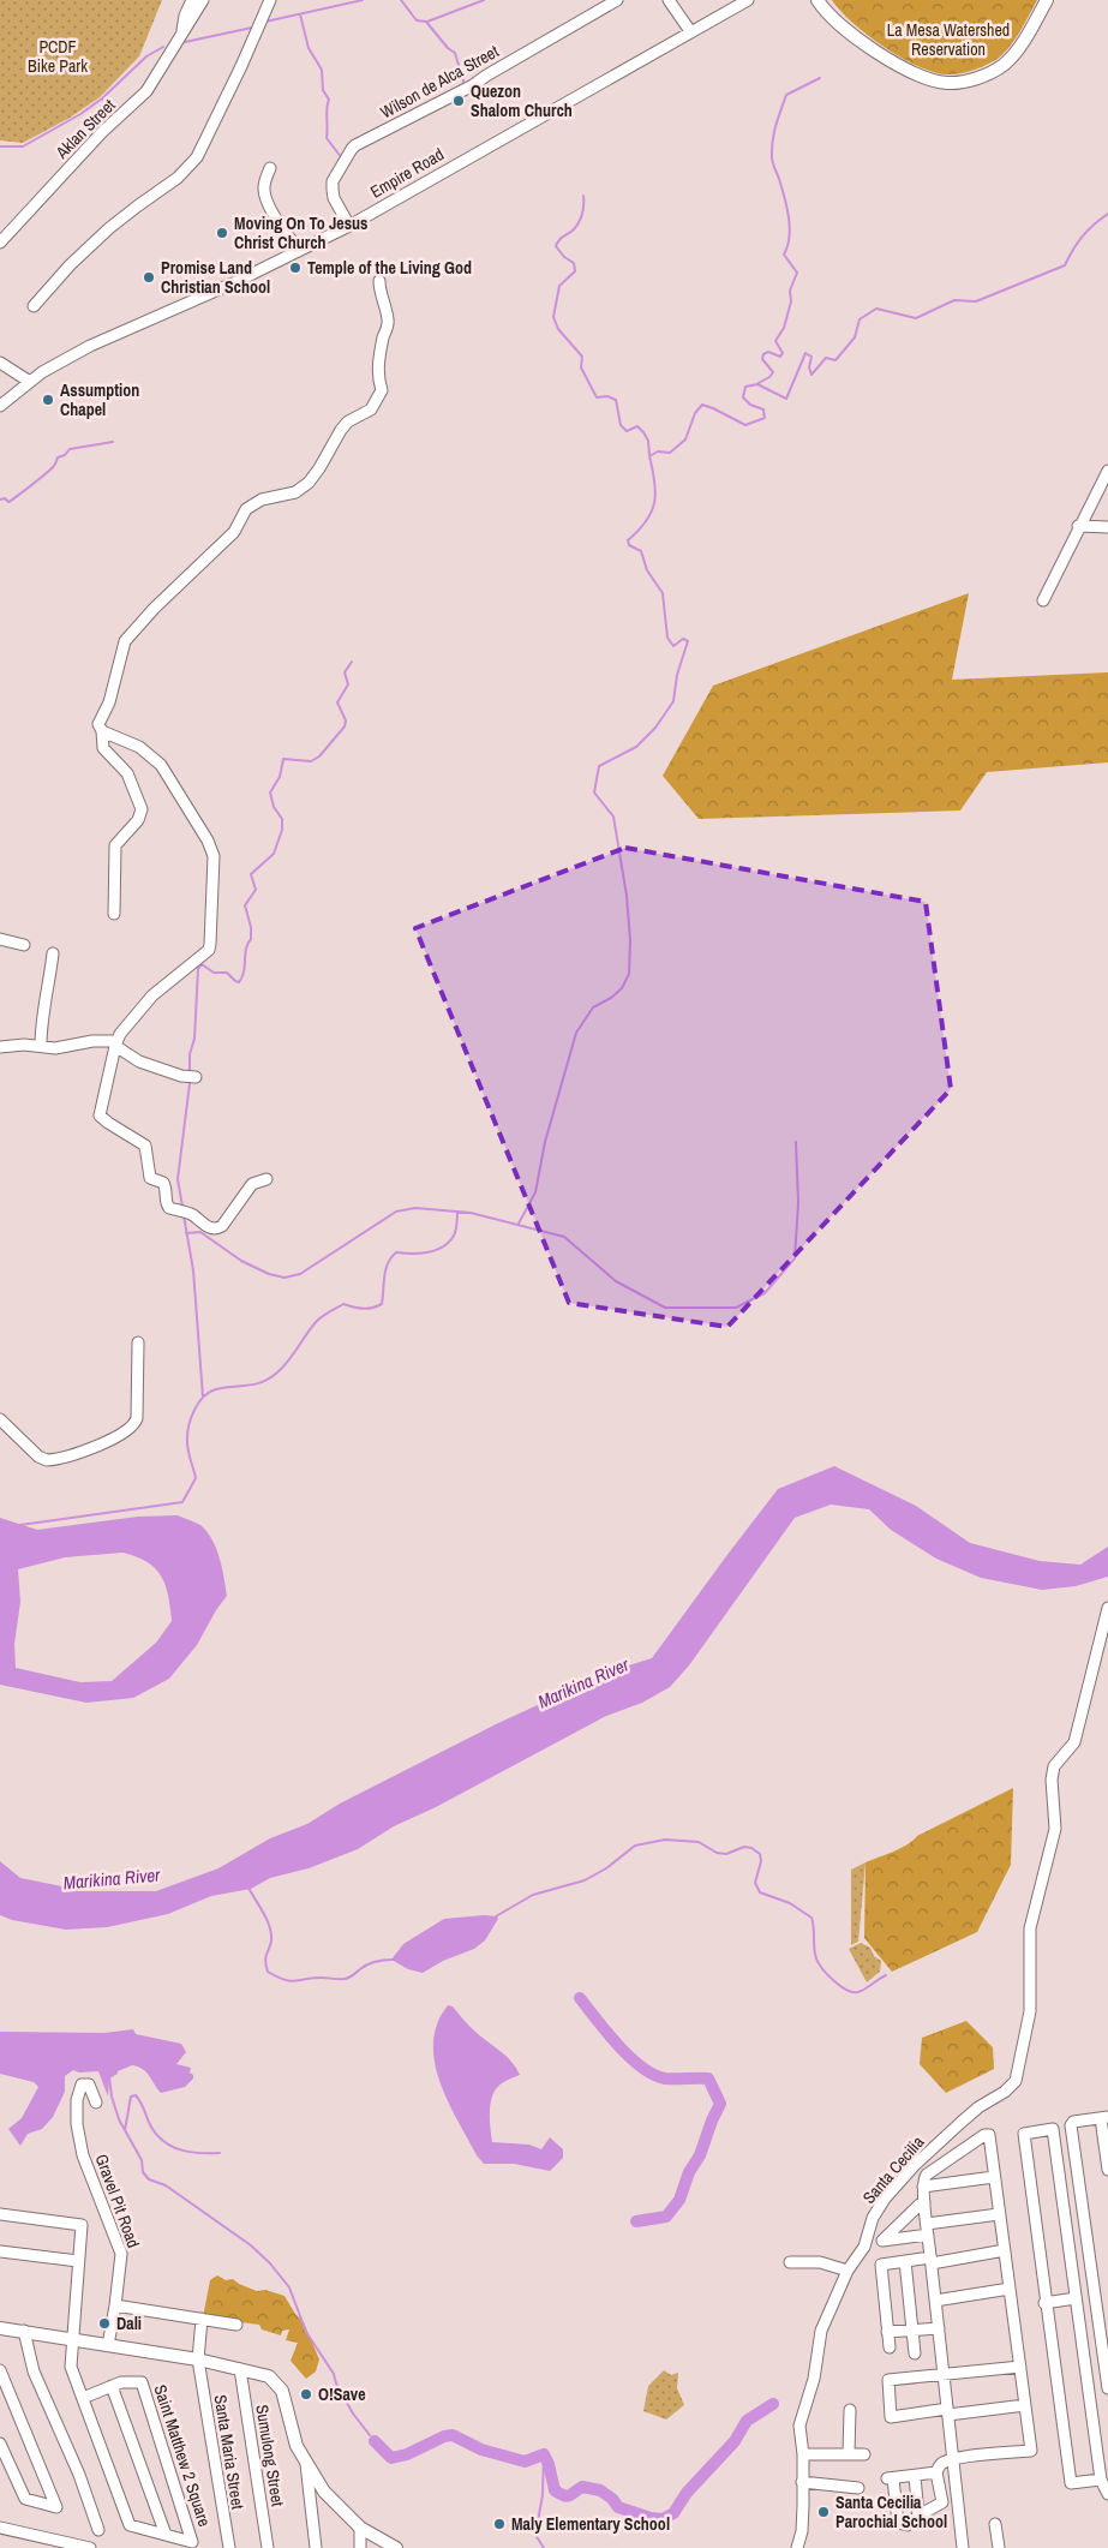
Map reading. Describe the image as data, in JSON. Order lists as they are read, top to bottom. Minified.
{"streets":{"street":["Wilson de Alca Street","Aklan Street","Empire Road","Santa Cecilia","Gravel Pit Road","Santa Maria Street","Saint Matthew 2 Square","Sumulong Street"]},"crossings":[["Wilson de Alca Street","Empire Road"]],"water":["Marikina River"],"parks":["La Mesa Watershed Reservation","PCDF Bike Park"],"places":["Quezon Shalom Church","Moving On To Jesus Christ Church","Temple of the Living God","Promise Land Christian School","Assumption Chapel","Dali","O!Save","Santa Cecilia Parochial School","Maly Elementary School"]}
